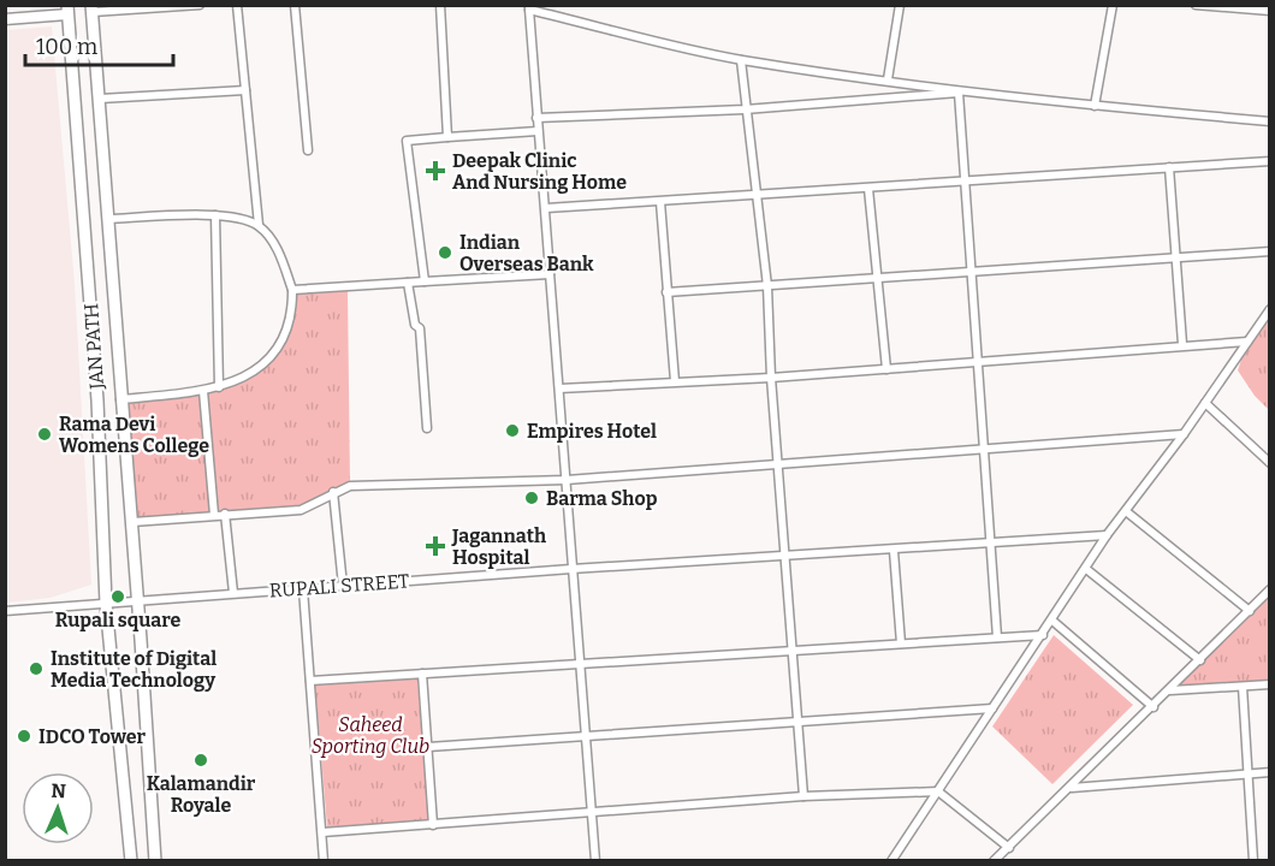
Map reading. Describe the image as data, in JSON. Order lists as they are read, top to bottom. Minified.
{"streets":{"main road":["JAN PATH"],"street":["RUPALI STREET"]},"crossings":[["JAN PATH","RUPALI STREET"]],"parks":["Saheed Sporting Club"],"places":{"health":["Deepak Clinic And Nursing Home","Jagannath Hospital"],"other":["Indian Overseas Bank","Empires Hotel","Rama Devi Womens College","Barma Shop","Rupali square","Institute of Digital Media Technology","IDCO Tower","Kalamandir Royale"]},"scale_bar":"100 m","north":"top"}
